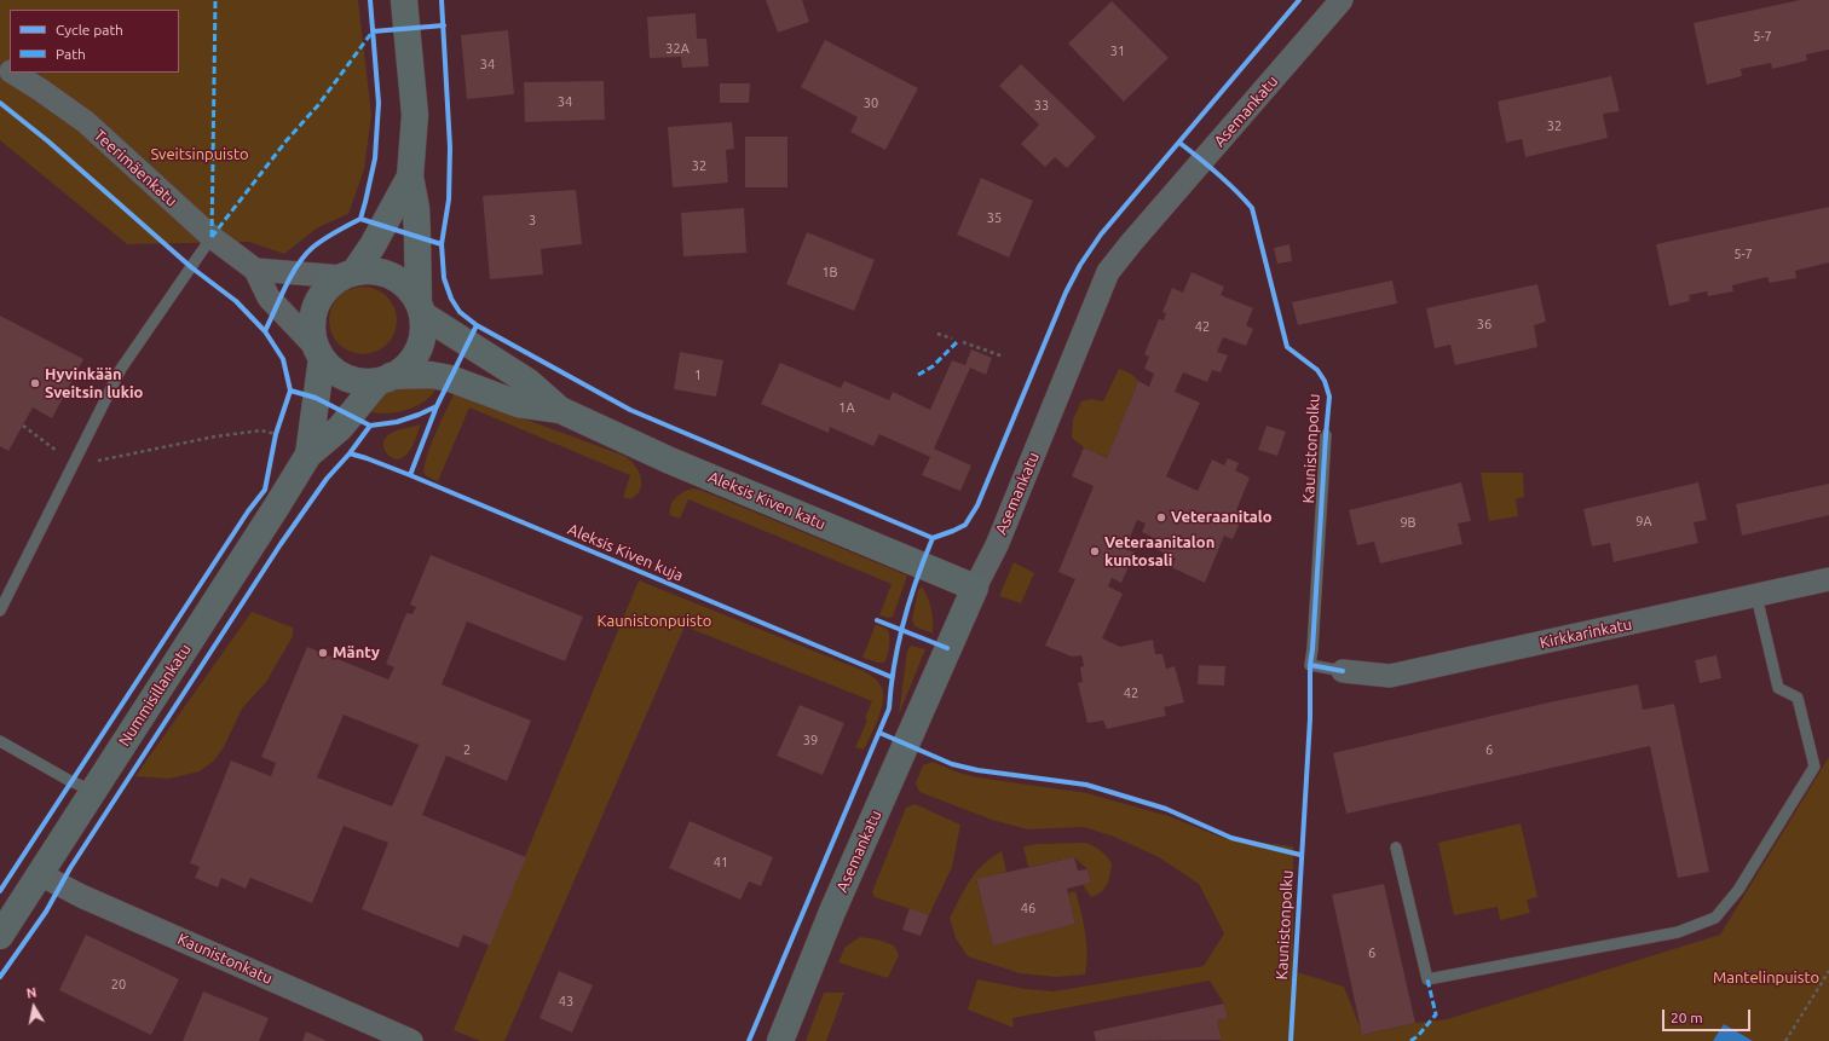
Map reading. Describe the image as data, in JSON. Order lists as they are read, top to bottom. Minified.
{"streets":{"street":["Asemankatu","Teerimäenkatu","Aleksis Kiven katu","Kirkkarinkatu","Nummisillankatu","Kaunistonkatu"],"lane":["Kaunistonpolku"],"cycle path":["Aleksis Kiven kuja"]},"crossings":[["Asemankatu","Aleksis Kiven katu"],["Teerimäenkatu","Aleksis Kiven katu"],["Teerimäenkatu","Nummisillankatu"],["Kaunistonpolku","Kirkkarinkatu"],["Aleksis Kiven katu","Nummisillankatu"],["Nummisillankatu","Kaunistonkatu"]],"parks":["Sveitsinpuisto","Kaunistonpuisto","Mantelinpuisto"],"places":["Hyvinkään Sveitsin lukio","Veteraanitalo","Veteraanitalon kuntosali","Mänty"],"house_numbers":["5-7","32A","31","34","34","30","33","32","32","35","3","5-7","1B","36","42","1","1A","9A","9B","42","39","2","6","41","46","6","20","43"],"legend":["Cycle path","Path"],"scale_bar":"20 m","north":"top"}
